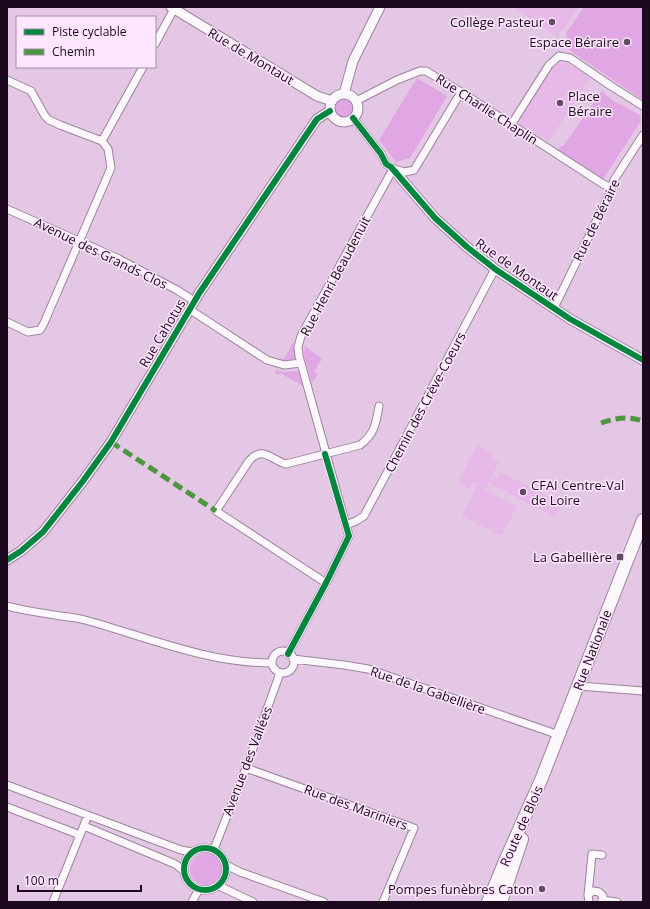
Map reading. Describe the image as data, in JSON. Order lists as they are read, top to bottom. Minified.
{"streets":{"main road":["Rue Nationale","Route de Blois"],"street":["Rue de Montaut","Rue Charlie Chaplin","Rue de Béraire","Avenue des Grands Clos","Rue Henri Beaudenuit","Rue Cahotus","Chemin des Crève-Coeurs","Rue de la Gabellière","Avenue des Vallées","Rue des Mariniers"]},"crossings":[["Rue de Montaut","Rue Charlie Chaplin"],["Rue de Montaut","Rue de Béraire"],["Rue de Montaut","Rue Henri Beaudenuit"],["Rue de Montaut","Rue Cahotus"],["Rue de Montaut","Chemin des Crève-Coeurs"],["Rue Charlie Chaplin","Rue de Béraire"],["Rue Charlie Chaplin","Rue Cahotus"],["Avenue des Grands Clos","Rue Cahotus"],["Rue Henri Beaudenuit","Chemin des Crève-Coeurs"],["Rue Henri Beaudenuit","Rue de la Gabellière"],["Rue Henri Beaudenuit","Avenue des Vallées"],["Rue Nationale","Rue de la Gabellière"],["Rue Nationale","Route de Blois"],["Rue de la Gabellière","Avenue des Vallées"],["Avenue des Vallées","Rue des Mariniers"]],"places":{"other":["Collège Pasteur","Espace Béraire","Place Béraire","CFAI Centre-Val de Loire","Pompes funèbres Caton"],"transit":["La Gabellière"]},"legend":["Piste cyclable","Chemin"],"scale_bar":"100 m"}
